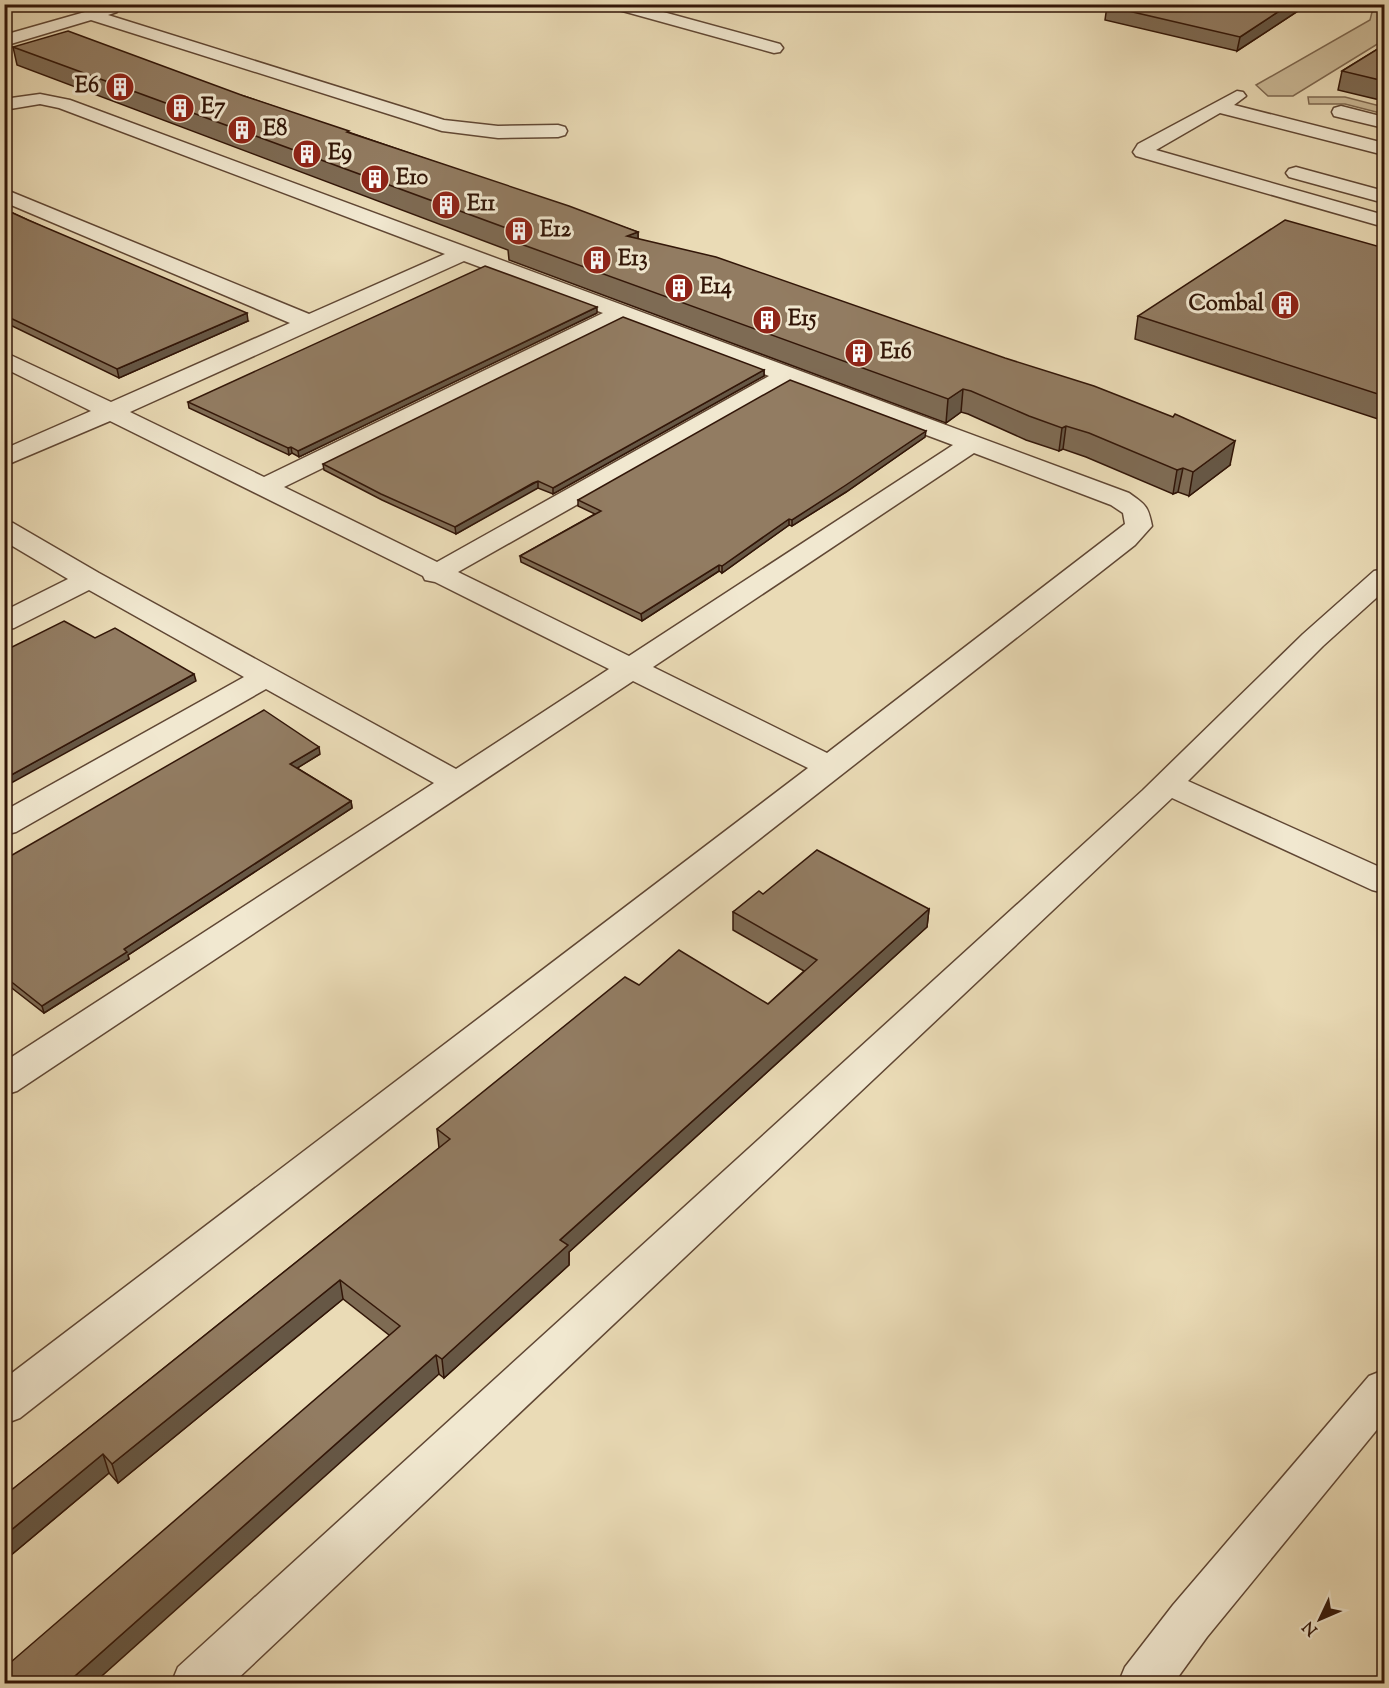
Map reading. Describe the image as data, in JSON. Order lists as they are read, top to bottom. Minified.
{"places":{"building":["E6","E7","E8","E9","E10","E11","E12","E13","E14","Combal","E15","E16"]},"north":"bottom left"}
